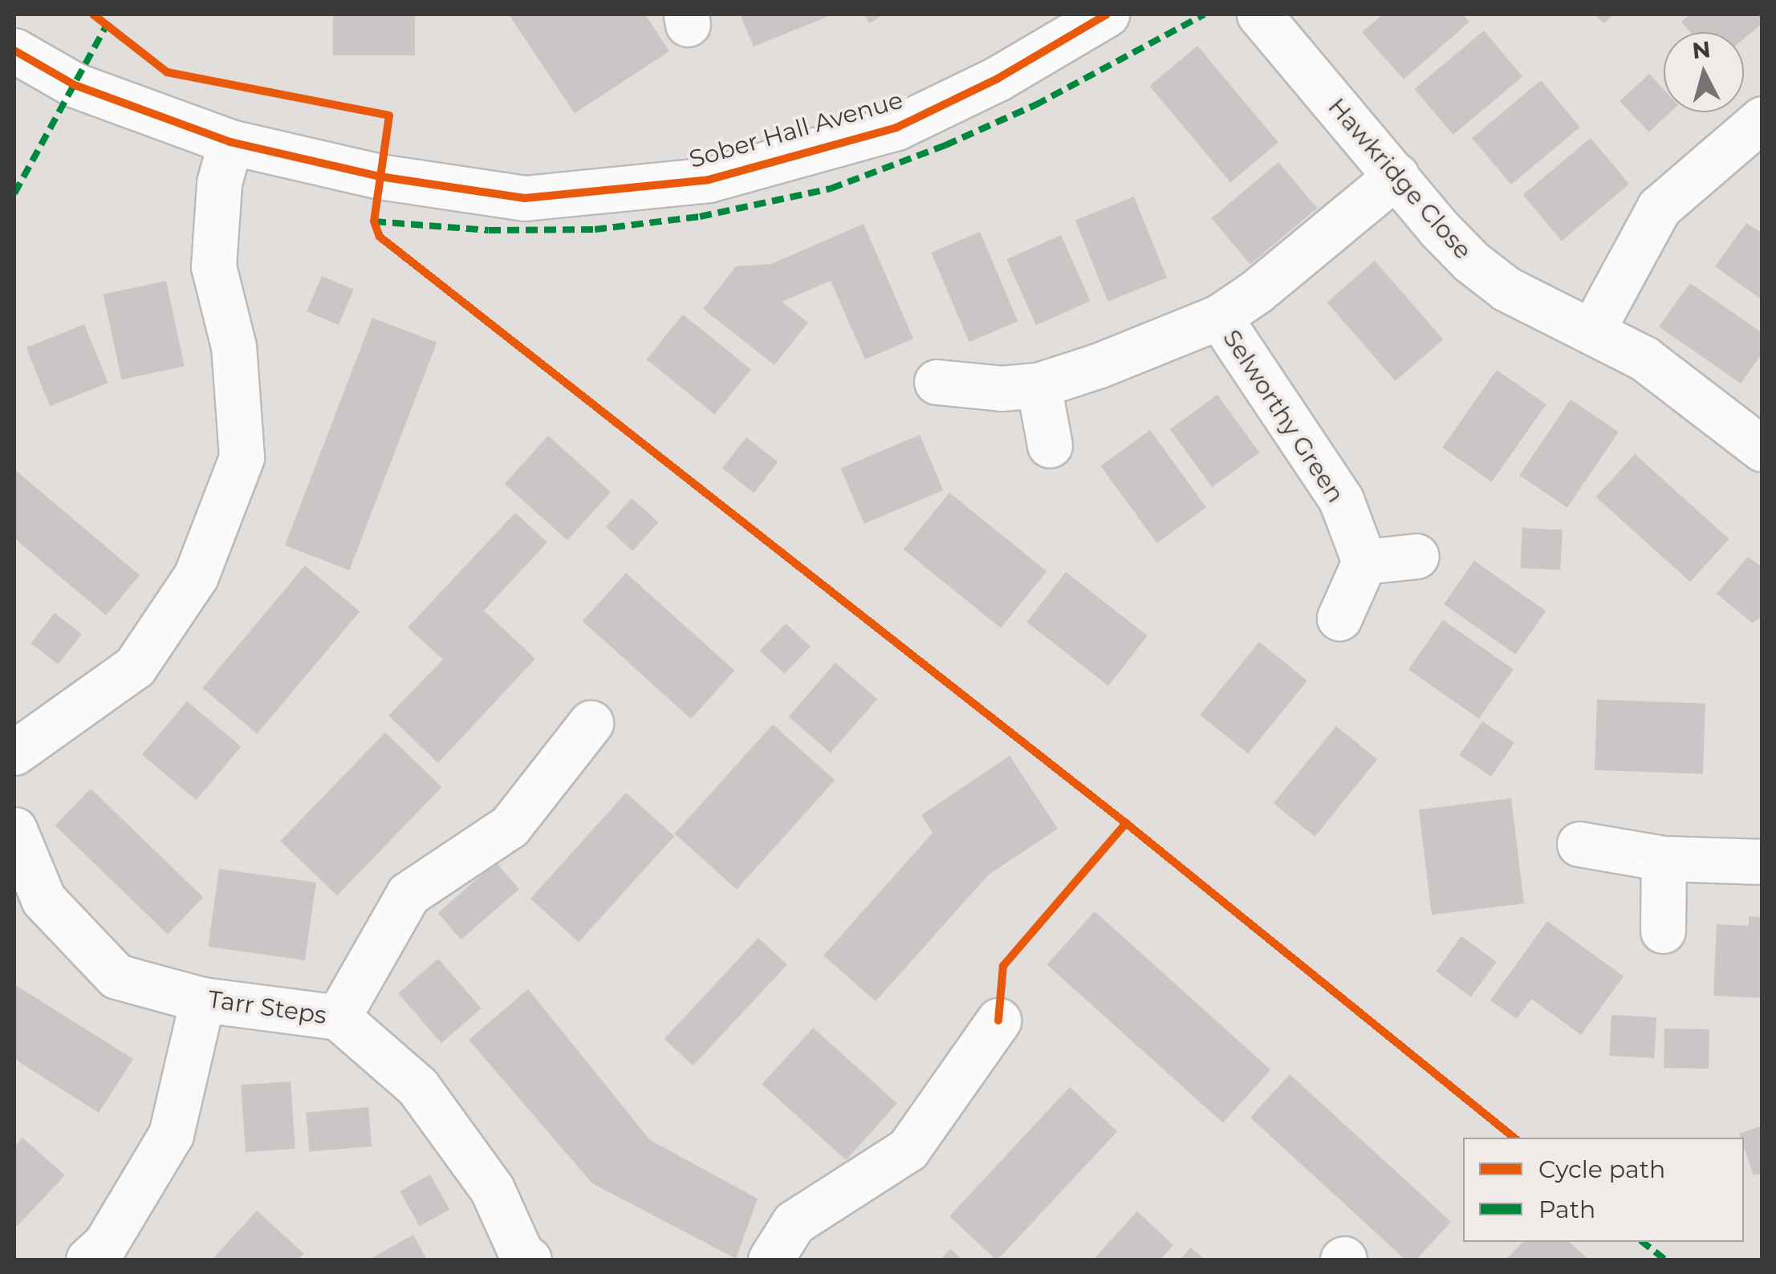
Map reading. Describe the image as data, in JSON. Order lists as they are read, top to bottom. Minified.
{"streets":{"street":["Sober Hall Avenue","Hawkridge Close","Selworthy Green","Tarr Steps"]},"crossings":[["Hawkridge Close","Selworthy Green"]],"legend":["Cycle path","Path"],"north":"top"}
